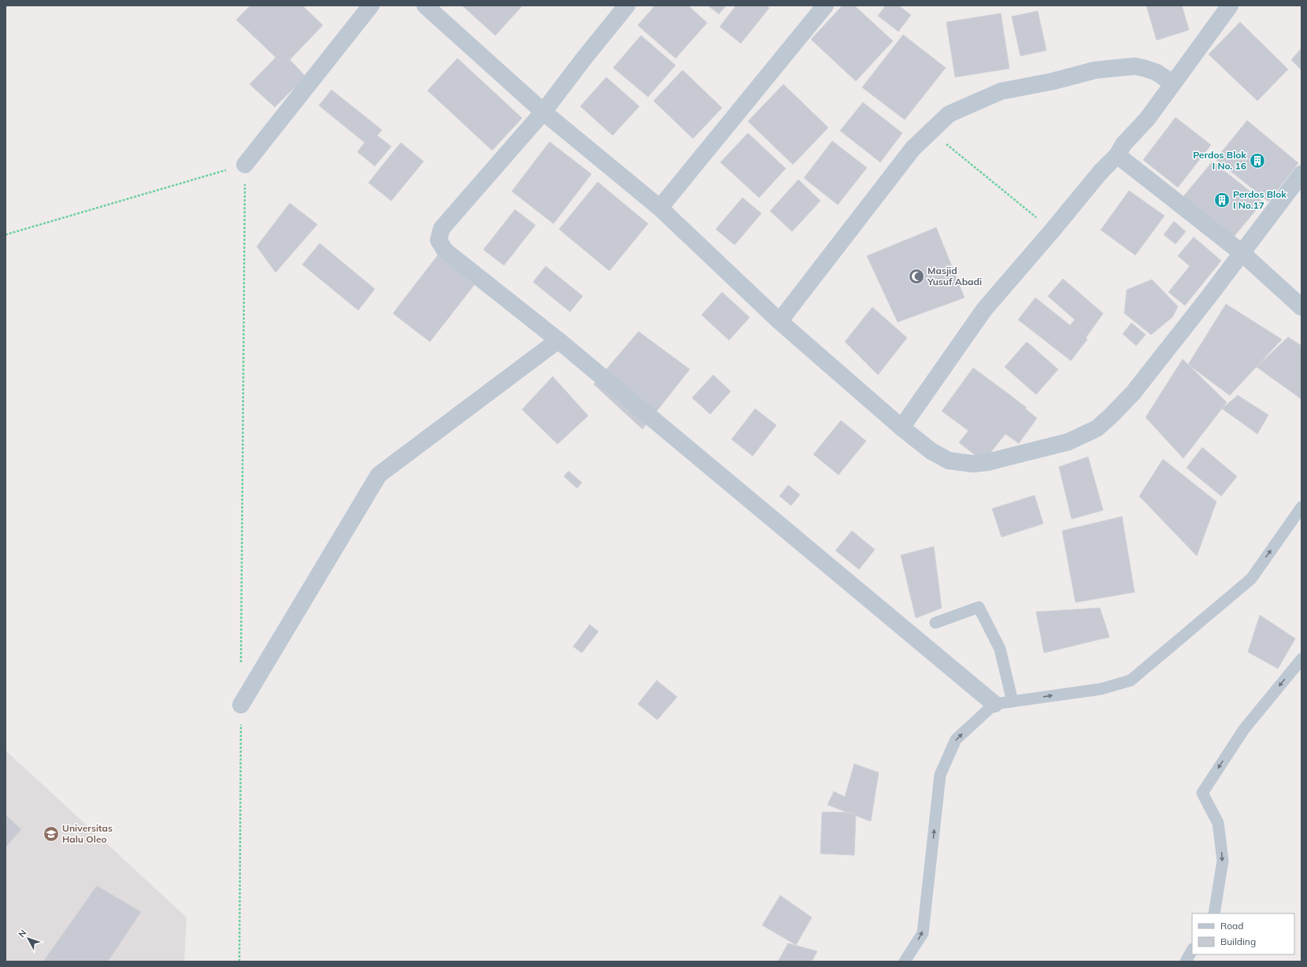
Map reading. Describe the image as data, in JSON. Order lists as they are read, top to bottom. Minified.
{"places":{"building":["Perdos Blok I No. 16","Perdos Blok I No.17"],"mosque":["Masjid Yusuf Abadi"],"school or university":["Universitas Halu Oleo"]},"legend":["Road","Building"],"north":"top left"}
